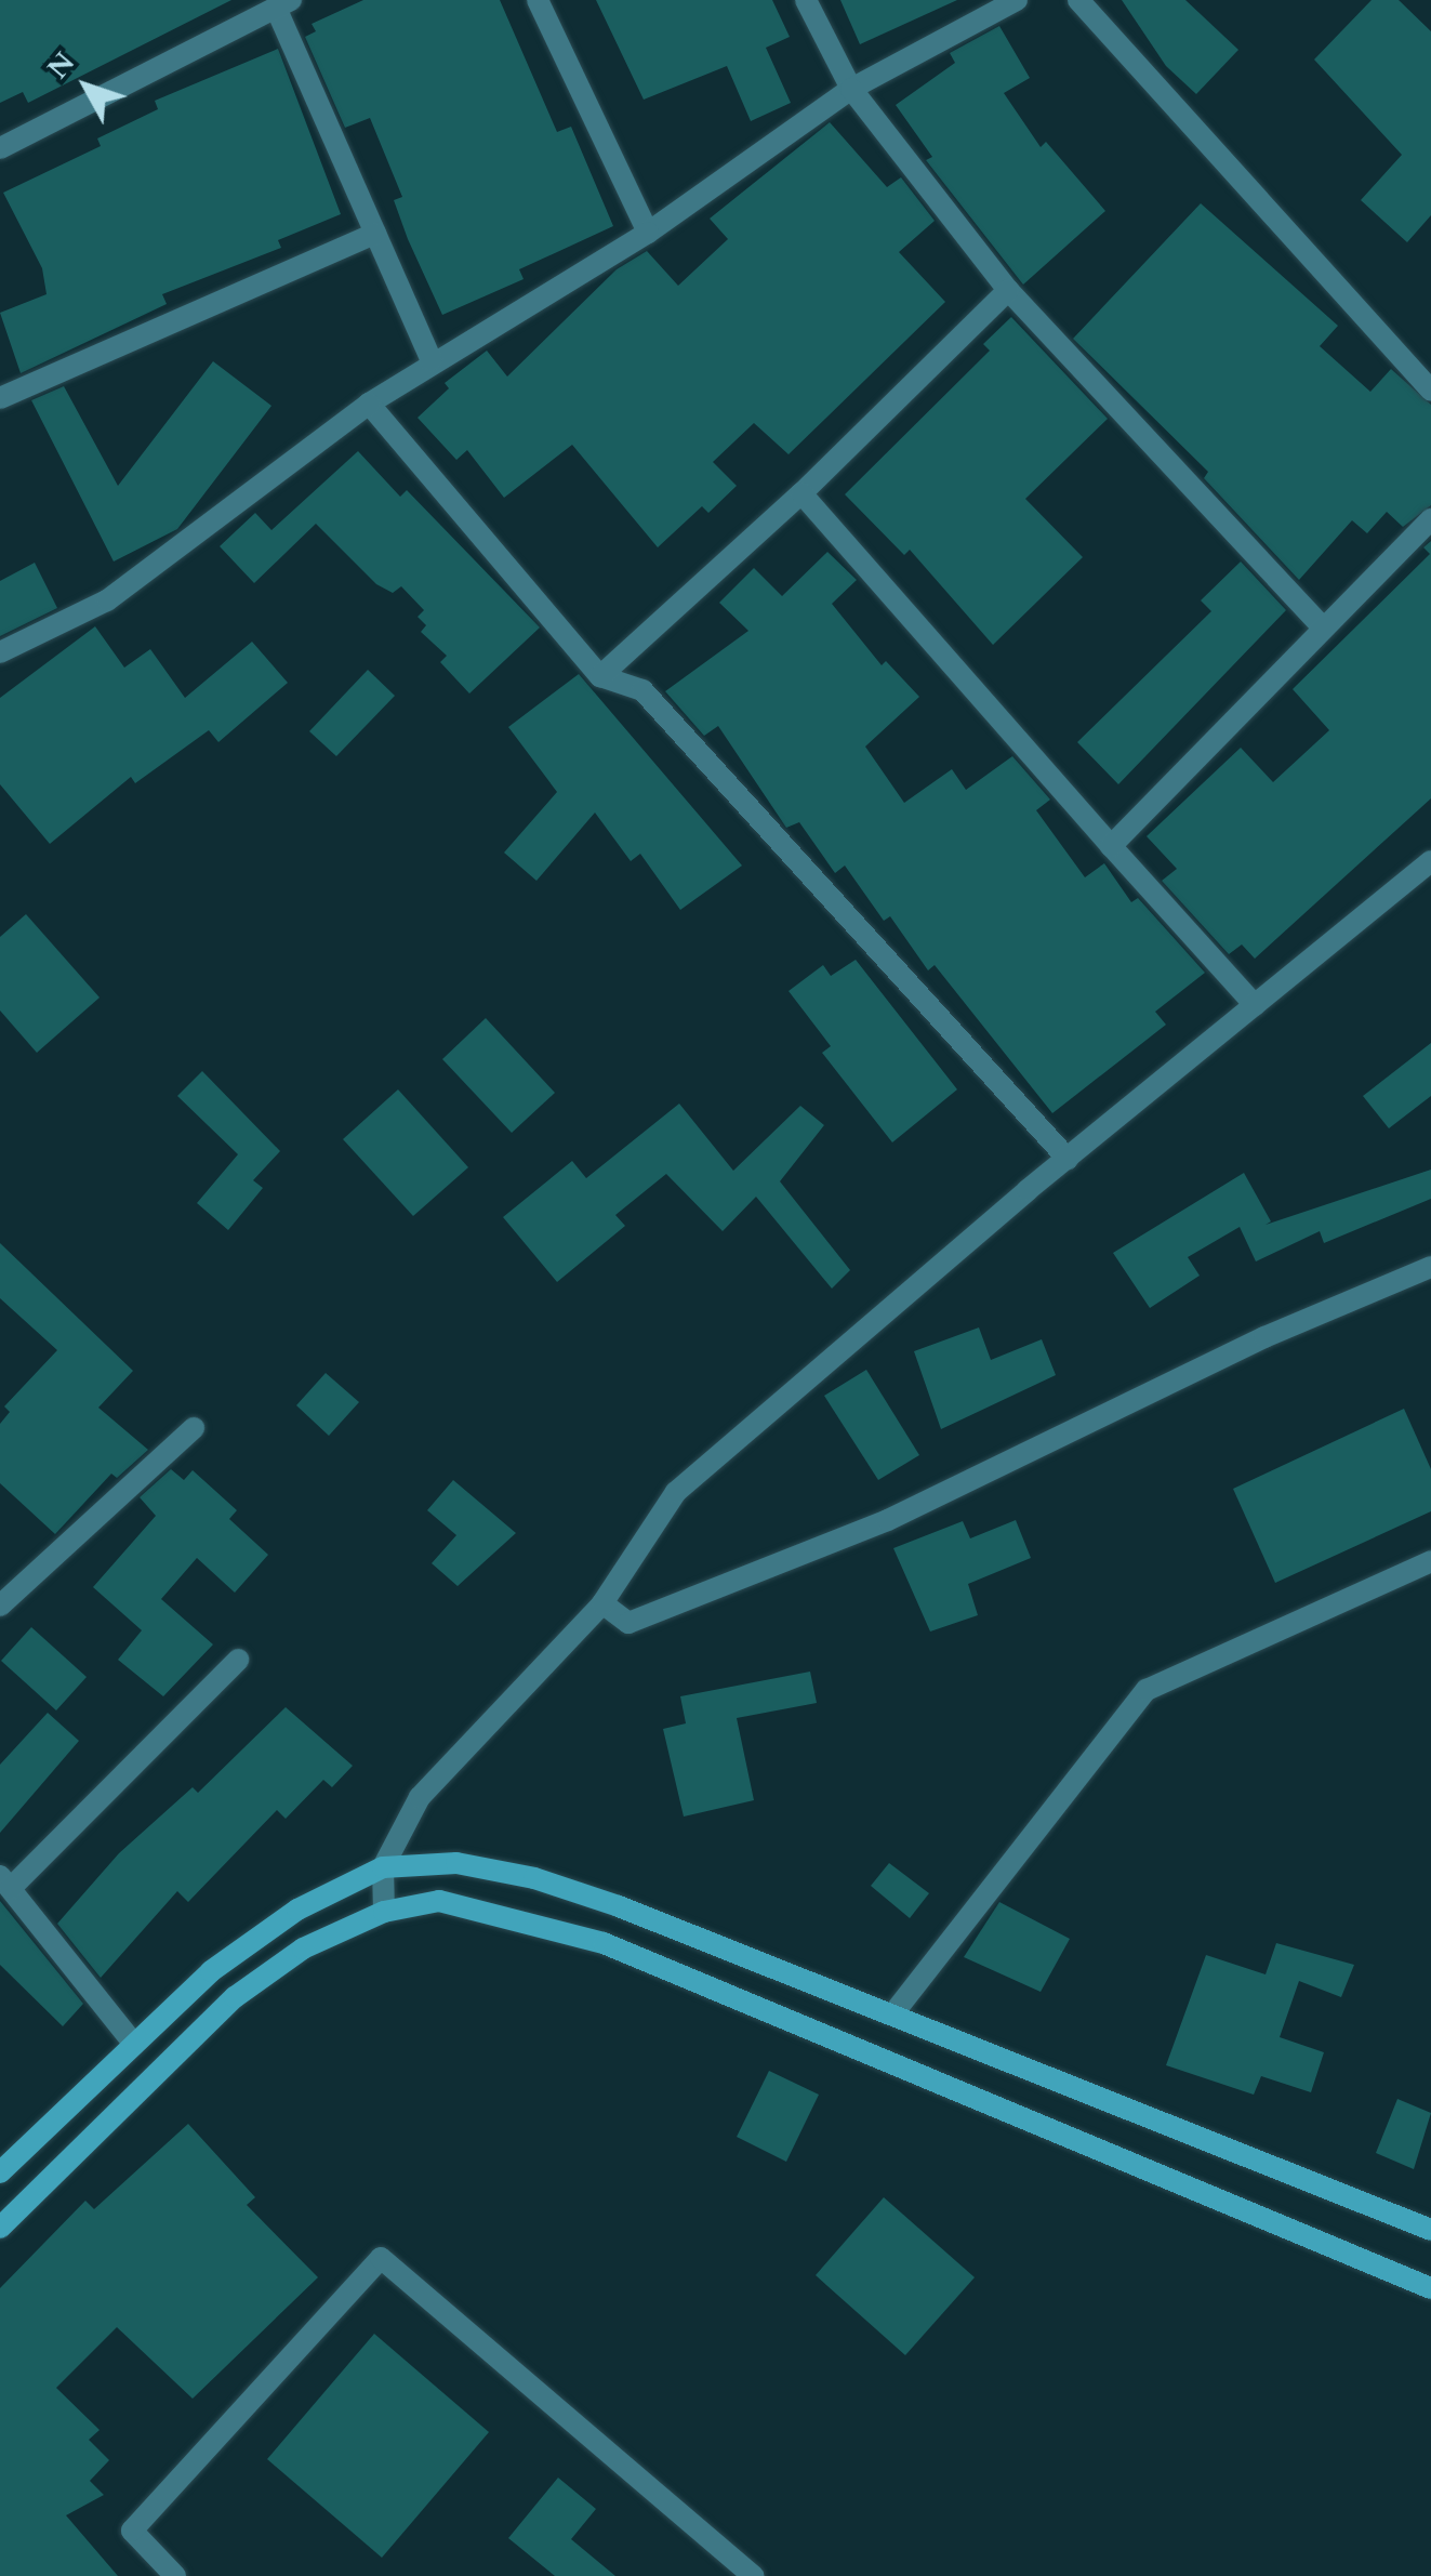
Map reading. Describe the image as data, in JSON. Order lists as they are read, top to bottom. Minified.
{"north":"top left"}
